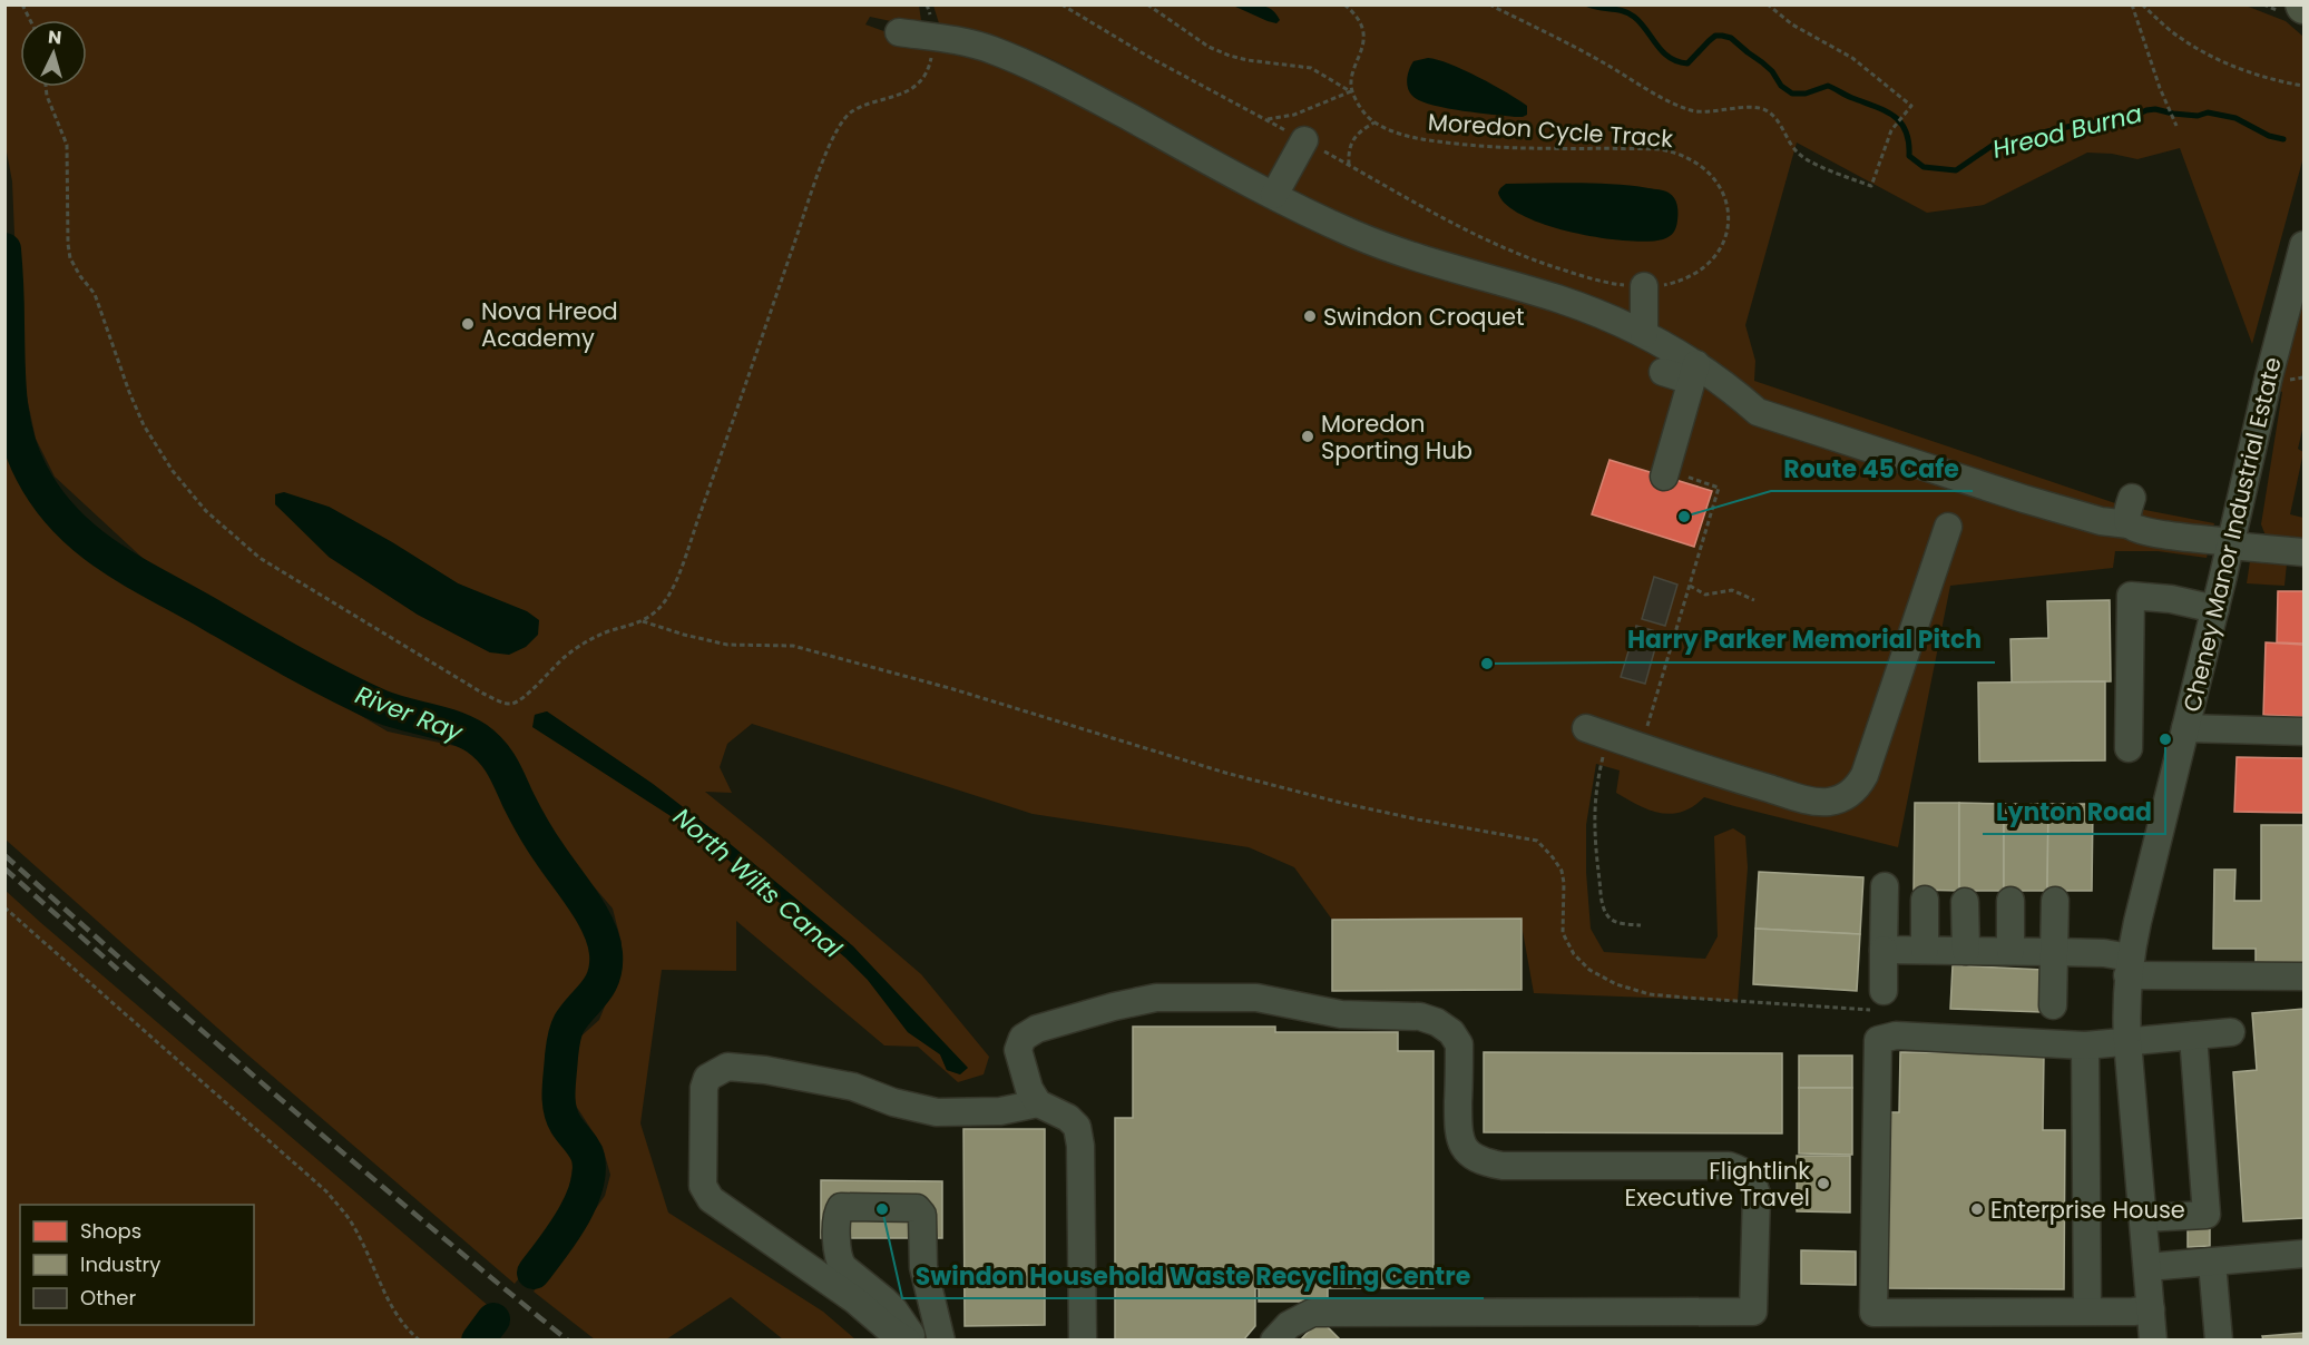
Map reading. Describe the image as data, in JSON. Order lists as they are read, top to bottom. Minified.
{"streets":{"street":["Cheney Manor Industrial Estate"],"path":["Moredon Cycle Track"]},"water":["Hreod Burna","River Ray","North Wilts Canal"],"places":["Swindon Croquet","Nova Hreod Academy","Moredon Sporting Hub","Route 45 Cafe","Harry Parker Memorial Pitch","Lynton Road","Flightlink Executive Travel","Swindon Household Waste Recycling Centre","Enterprise House"],"legend":["Shops","Industry","Other"],"north":"top"}
